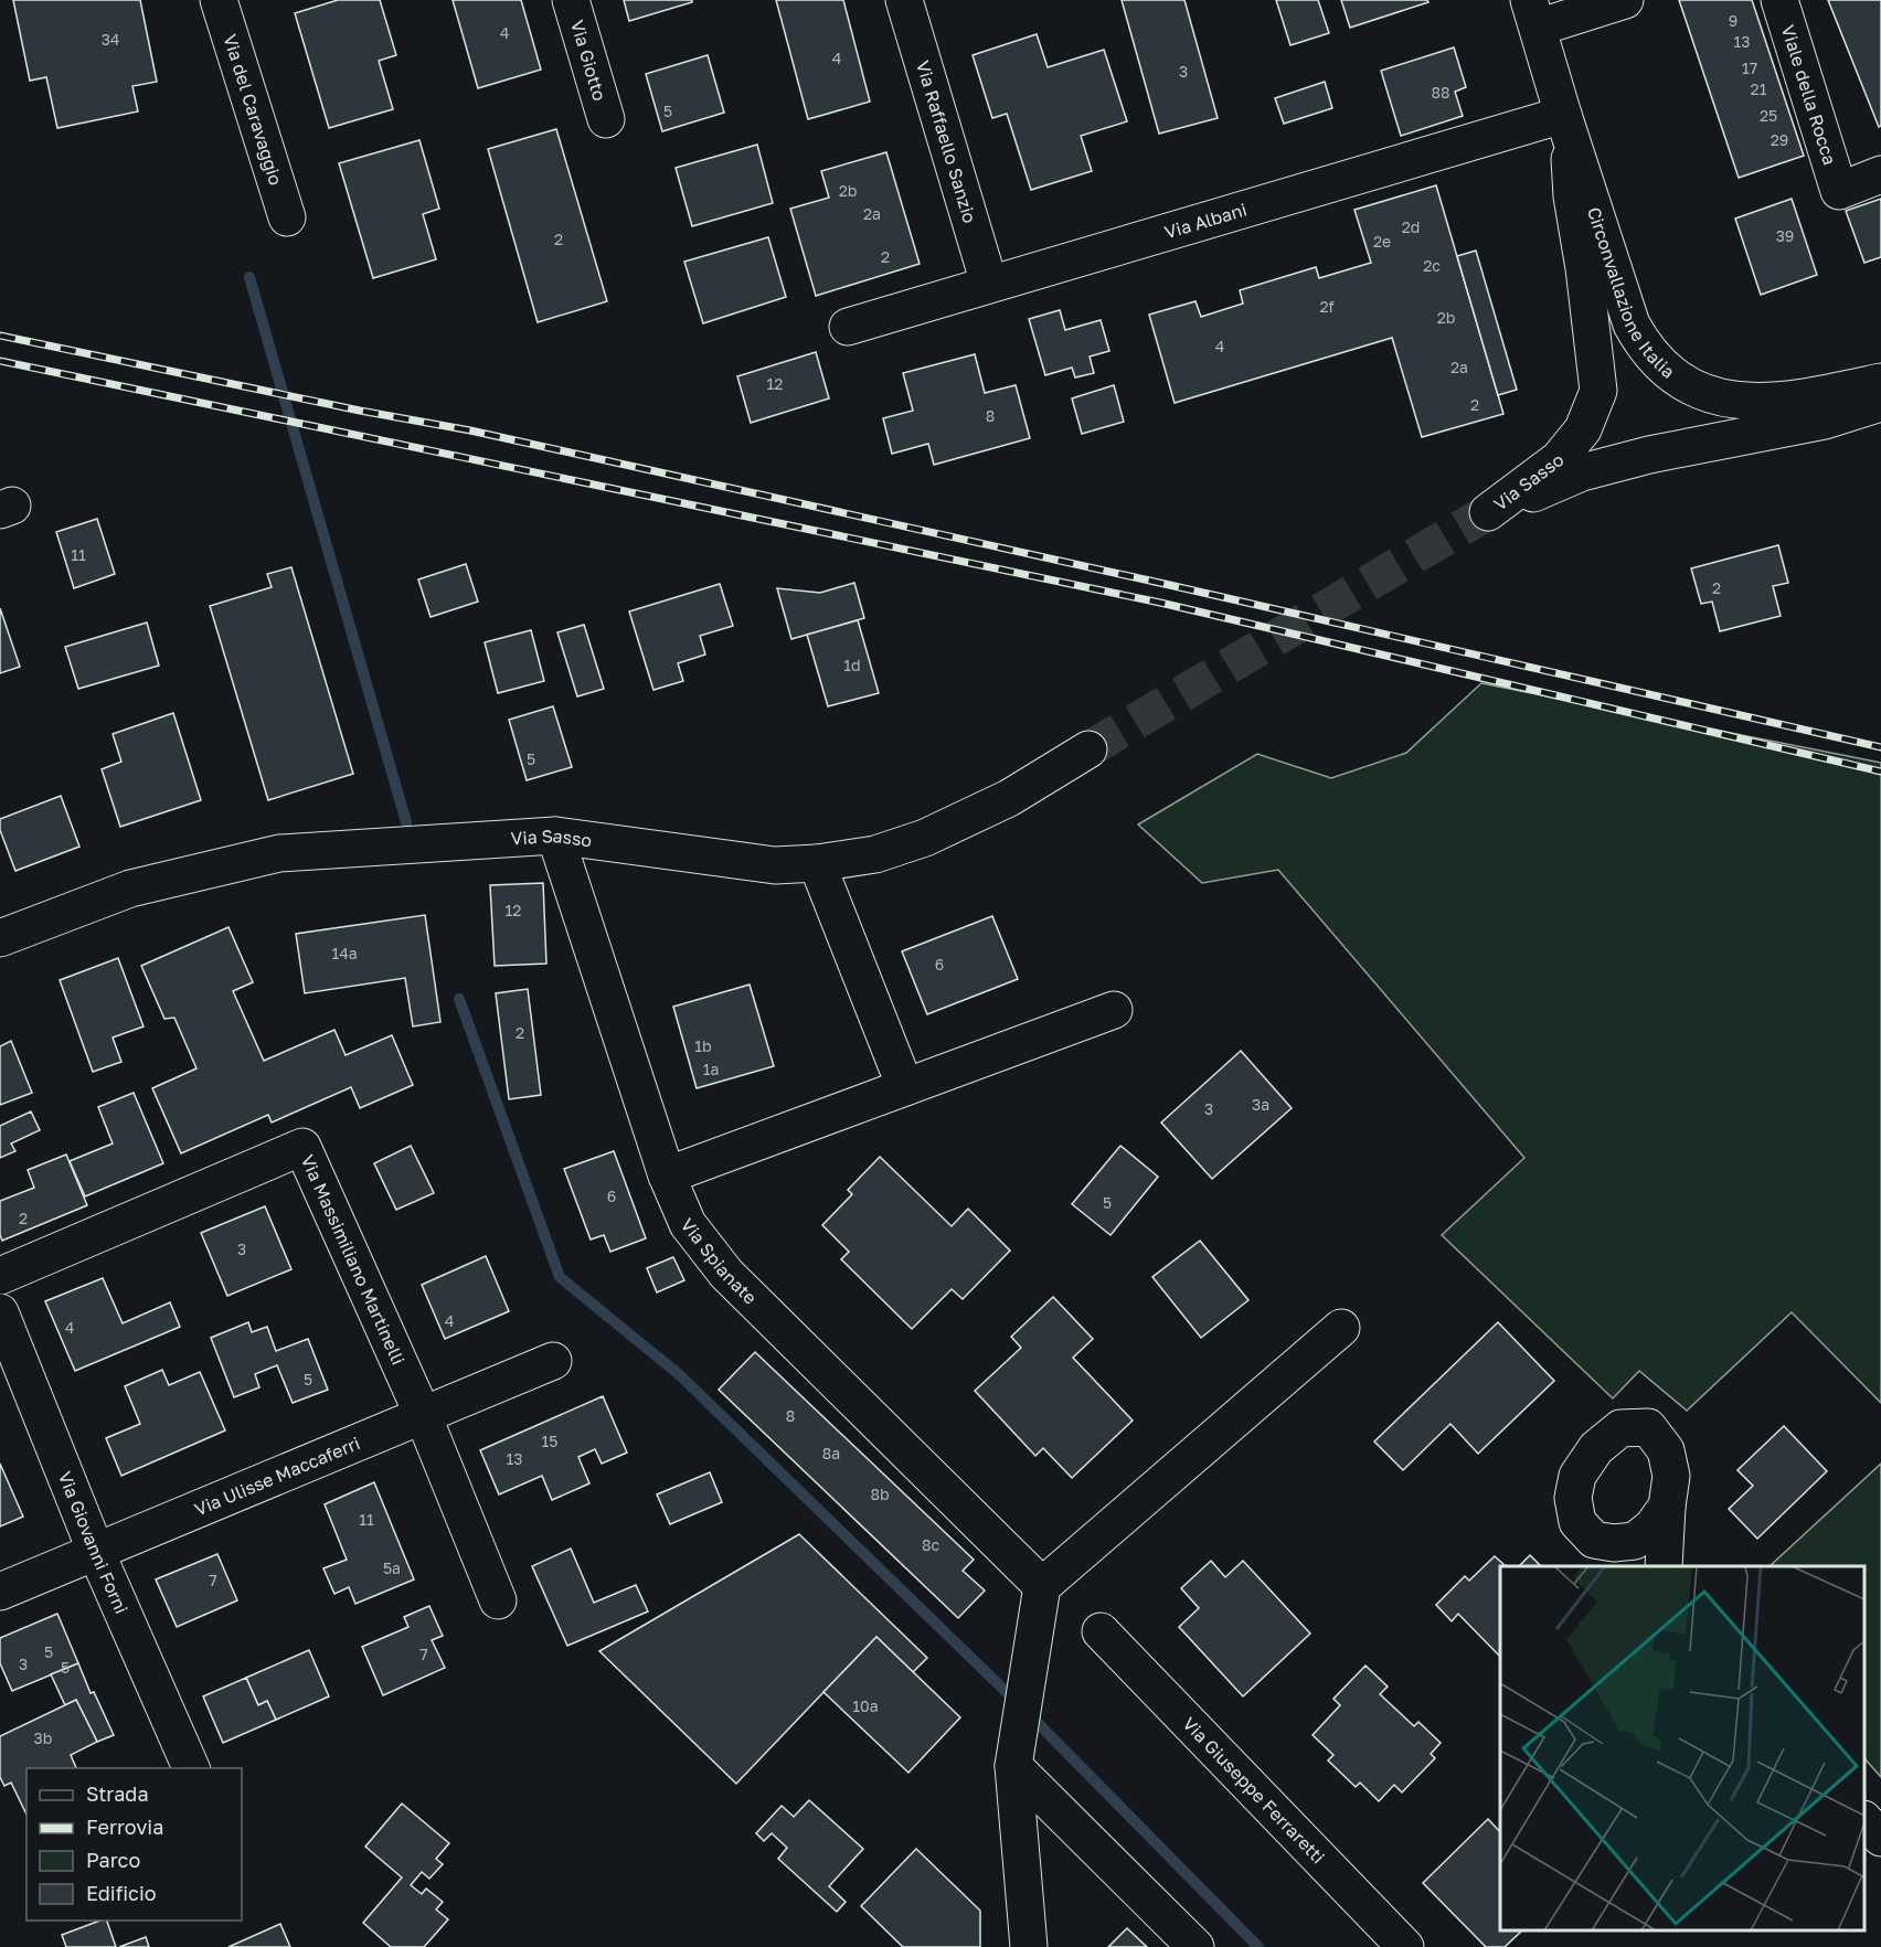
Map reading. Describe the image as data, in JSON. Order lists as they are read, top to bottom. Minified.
{"streets":{"street":["Via Giotto","Viale della Rocca","Via del Caravaggio","Via Raffaello Sanzio","Via Albani","Circonvallazione Italia","Via Sasso","Via Massimiliano Martinelli","Via Spianate","Via Ulisse Maccaferri","Via Giovanni Forni","Via Giuseppe Ferraretti"]},"crossings":[["Via Raffaello Sanzio","Via Albani"],["Via Albani","Circonvallazione Italia"],["Via Albani","Via Sasso"],["Circonvallazione Italia","Via Sasso"],["Via Sasso","Via Spianate"],["Via Massimiliano Martinelli","Via Ulisse Maccaferri"],["Via Ulisse Maccaferri","Via Giovanni Forni"]],"house_numbers":["9","4","34","13","4","17","3","21","88","5","25","29","2b","2a","2d","39","2","2e","2","2c","2f","2b","4","2a","12","2","8","11","2","1d","5","12","14a","6","2","1b","1a","3a","3","6","5","2","3","4","4","5","8","15","8a","13","8b","11","8c","5a","7","5","7","3","5","10a","3b"],"legend":["Strada","Ferrovia","Parco","Edificio"]}
